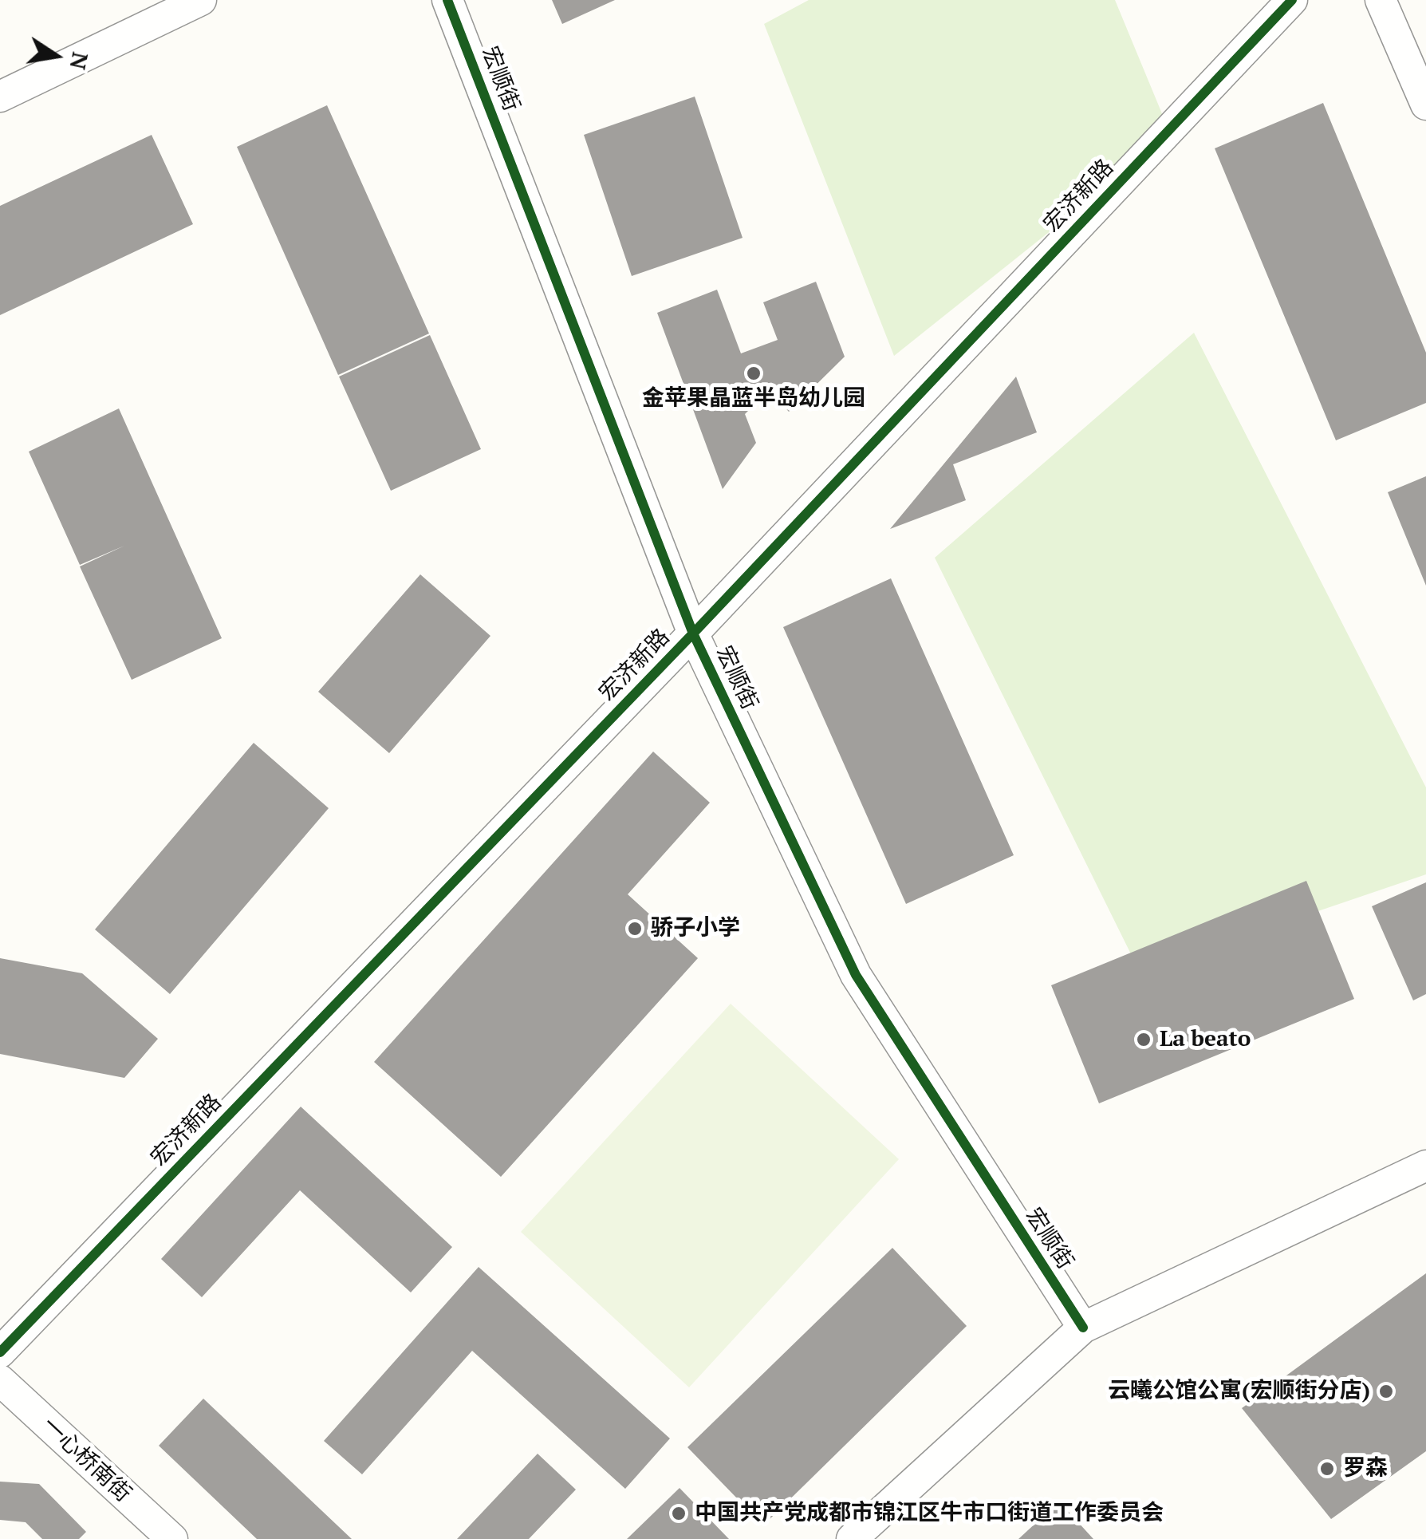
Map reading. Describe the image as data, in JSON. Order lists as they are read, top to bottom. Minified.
{"streets":{"street":["宏顺街","宏济新路","一心桥南街"]},"crossings":[["宏顺街","宏济新路"]],"places":["金苹果晶蓝半岛幼儿园","骄子小学","La beato","云曦公馆公寓(宏顺街分店)","罗森","中国共产党成都市锦江区牛市口街道工作委员会"],"north":"right"}
